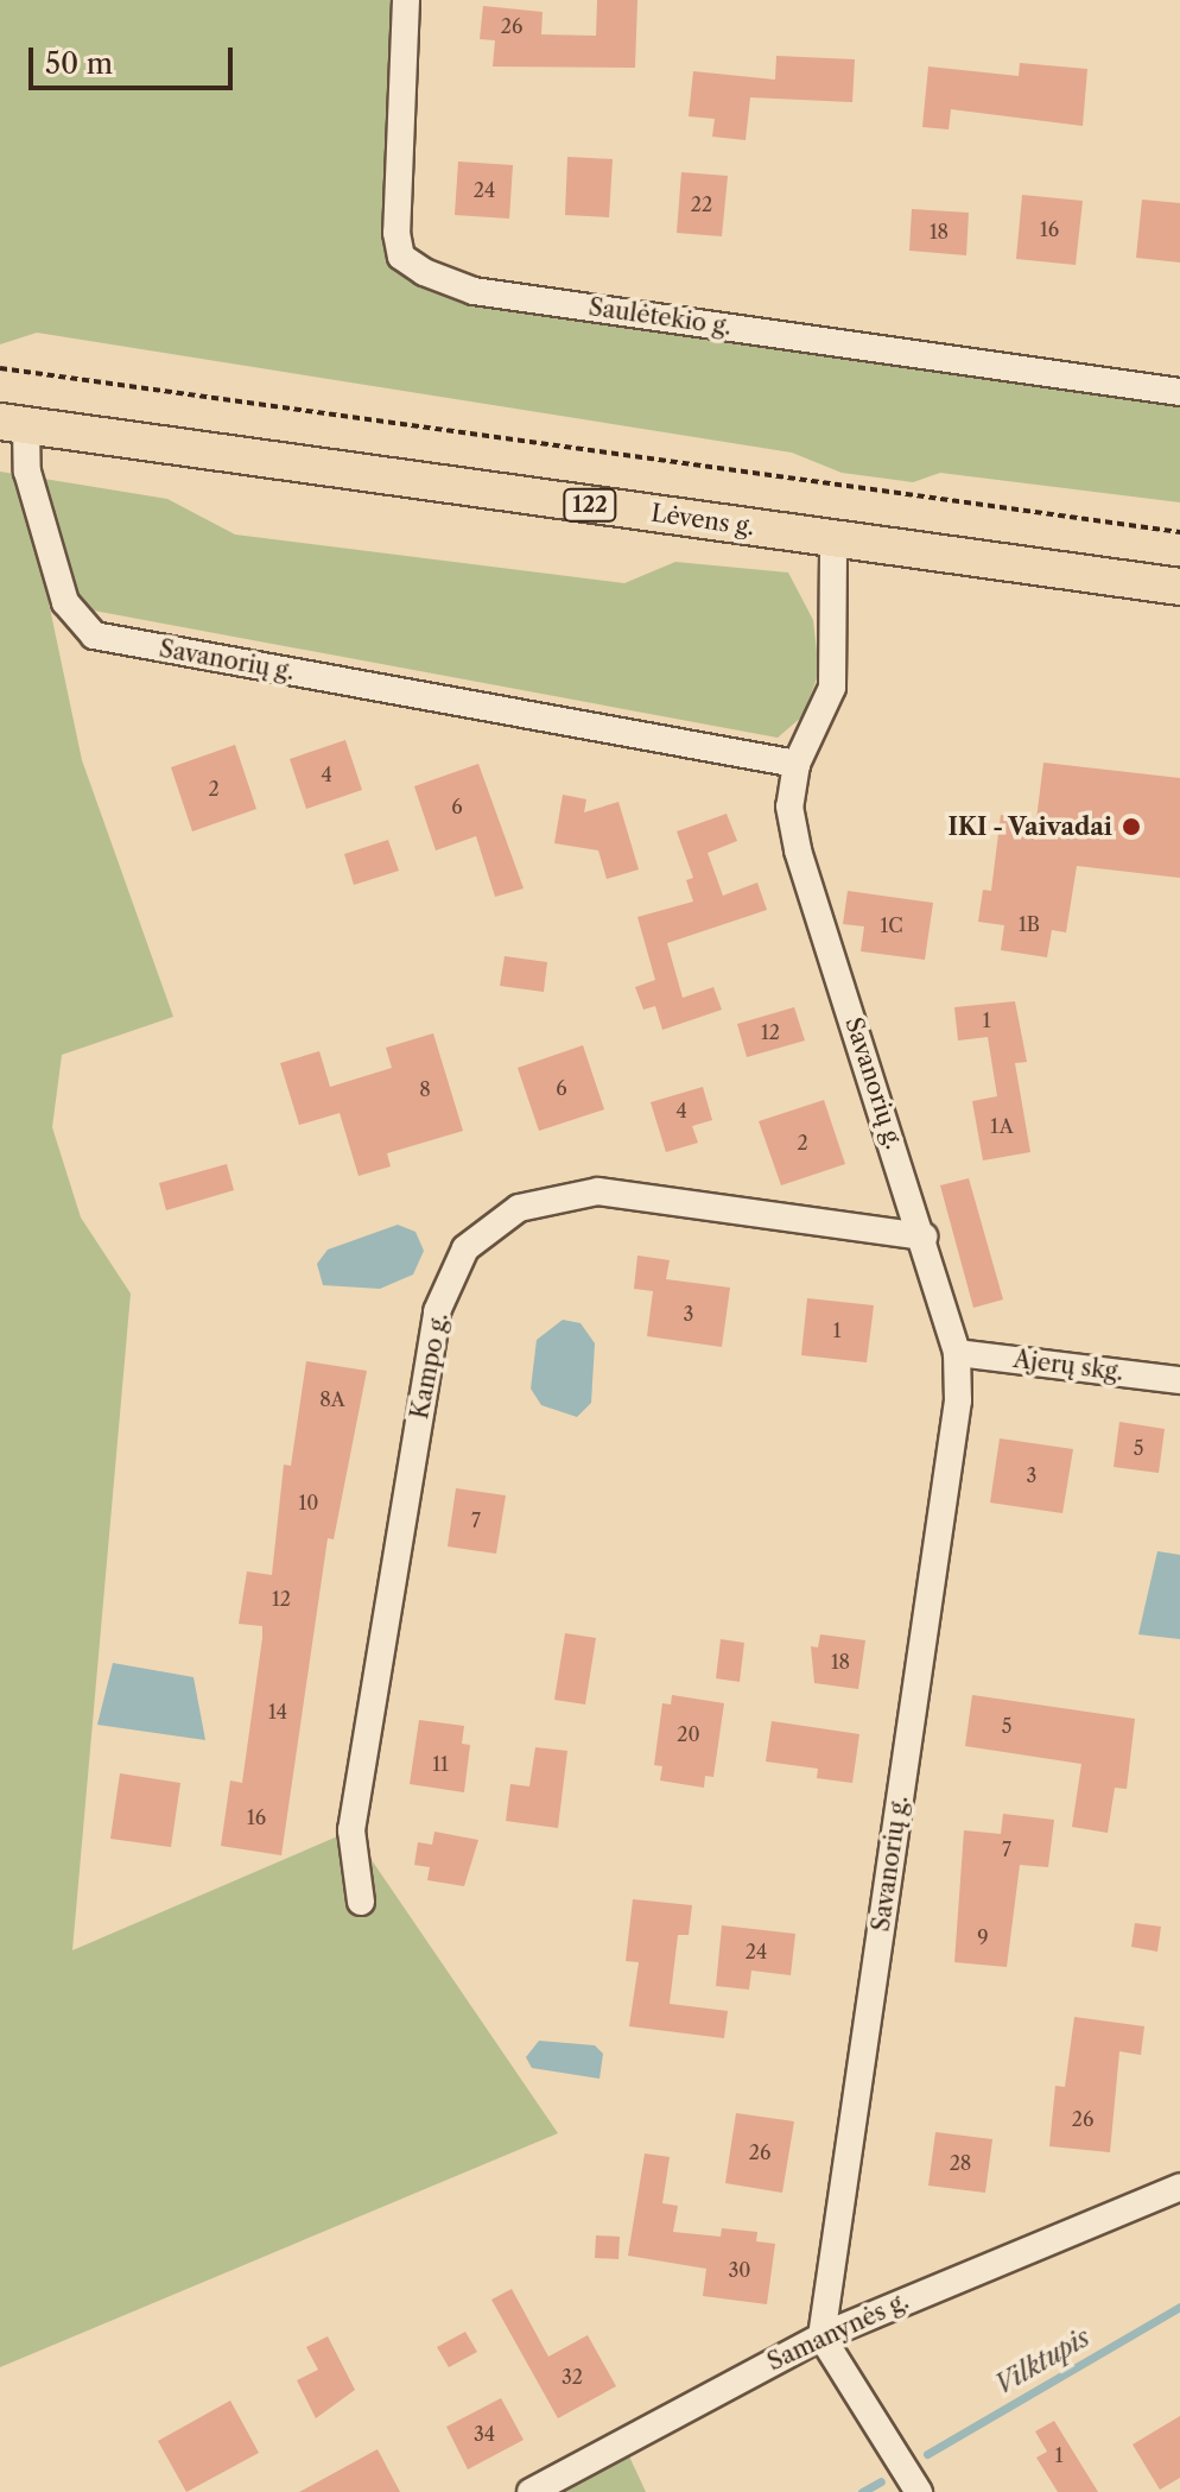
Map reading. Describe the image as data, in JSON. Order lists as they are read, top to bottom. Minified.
{"streets":{"main road":["122","Lėvens g."],"street":["Saulėtekio g.","Savanorių g.","Kampo g.","Ajerų skg.","Samanynės g."]},"crossings":[["Lėvens g.","Savanorių g."],["Savanorių g.","Kampo g."],["Savanorių g.","Ajerų skg."],["Savanorių g.","Samanynės g."]],"water":["Vilktupis"],"places":["IKI - Vaivadai"],"house_numbers":["26","24","22","16","18","4","2","6","1B","1C","1","12","6","8","4","1A","2","3","1","8A","5","3","10","7","12","18","14","5","20","11","16","7","9","24","26","26","28","30","32","34","1"],"scale_bar":"50 m"}
